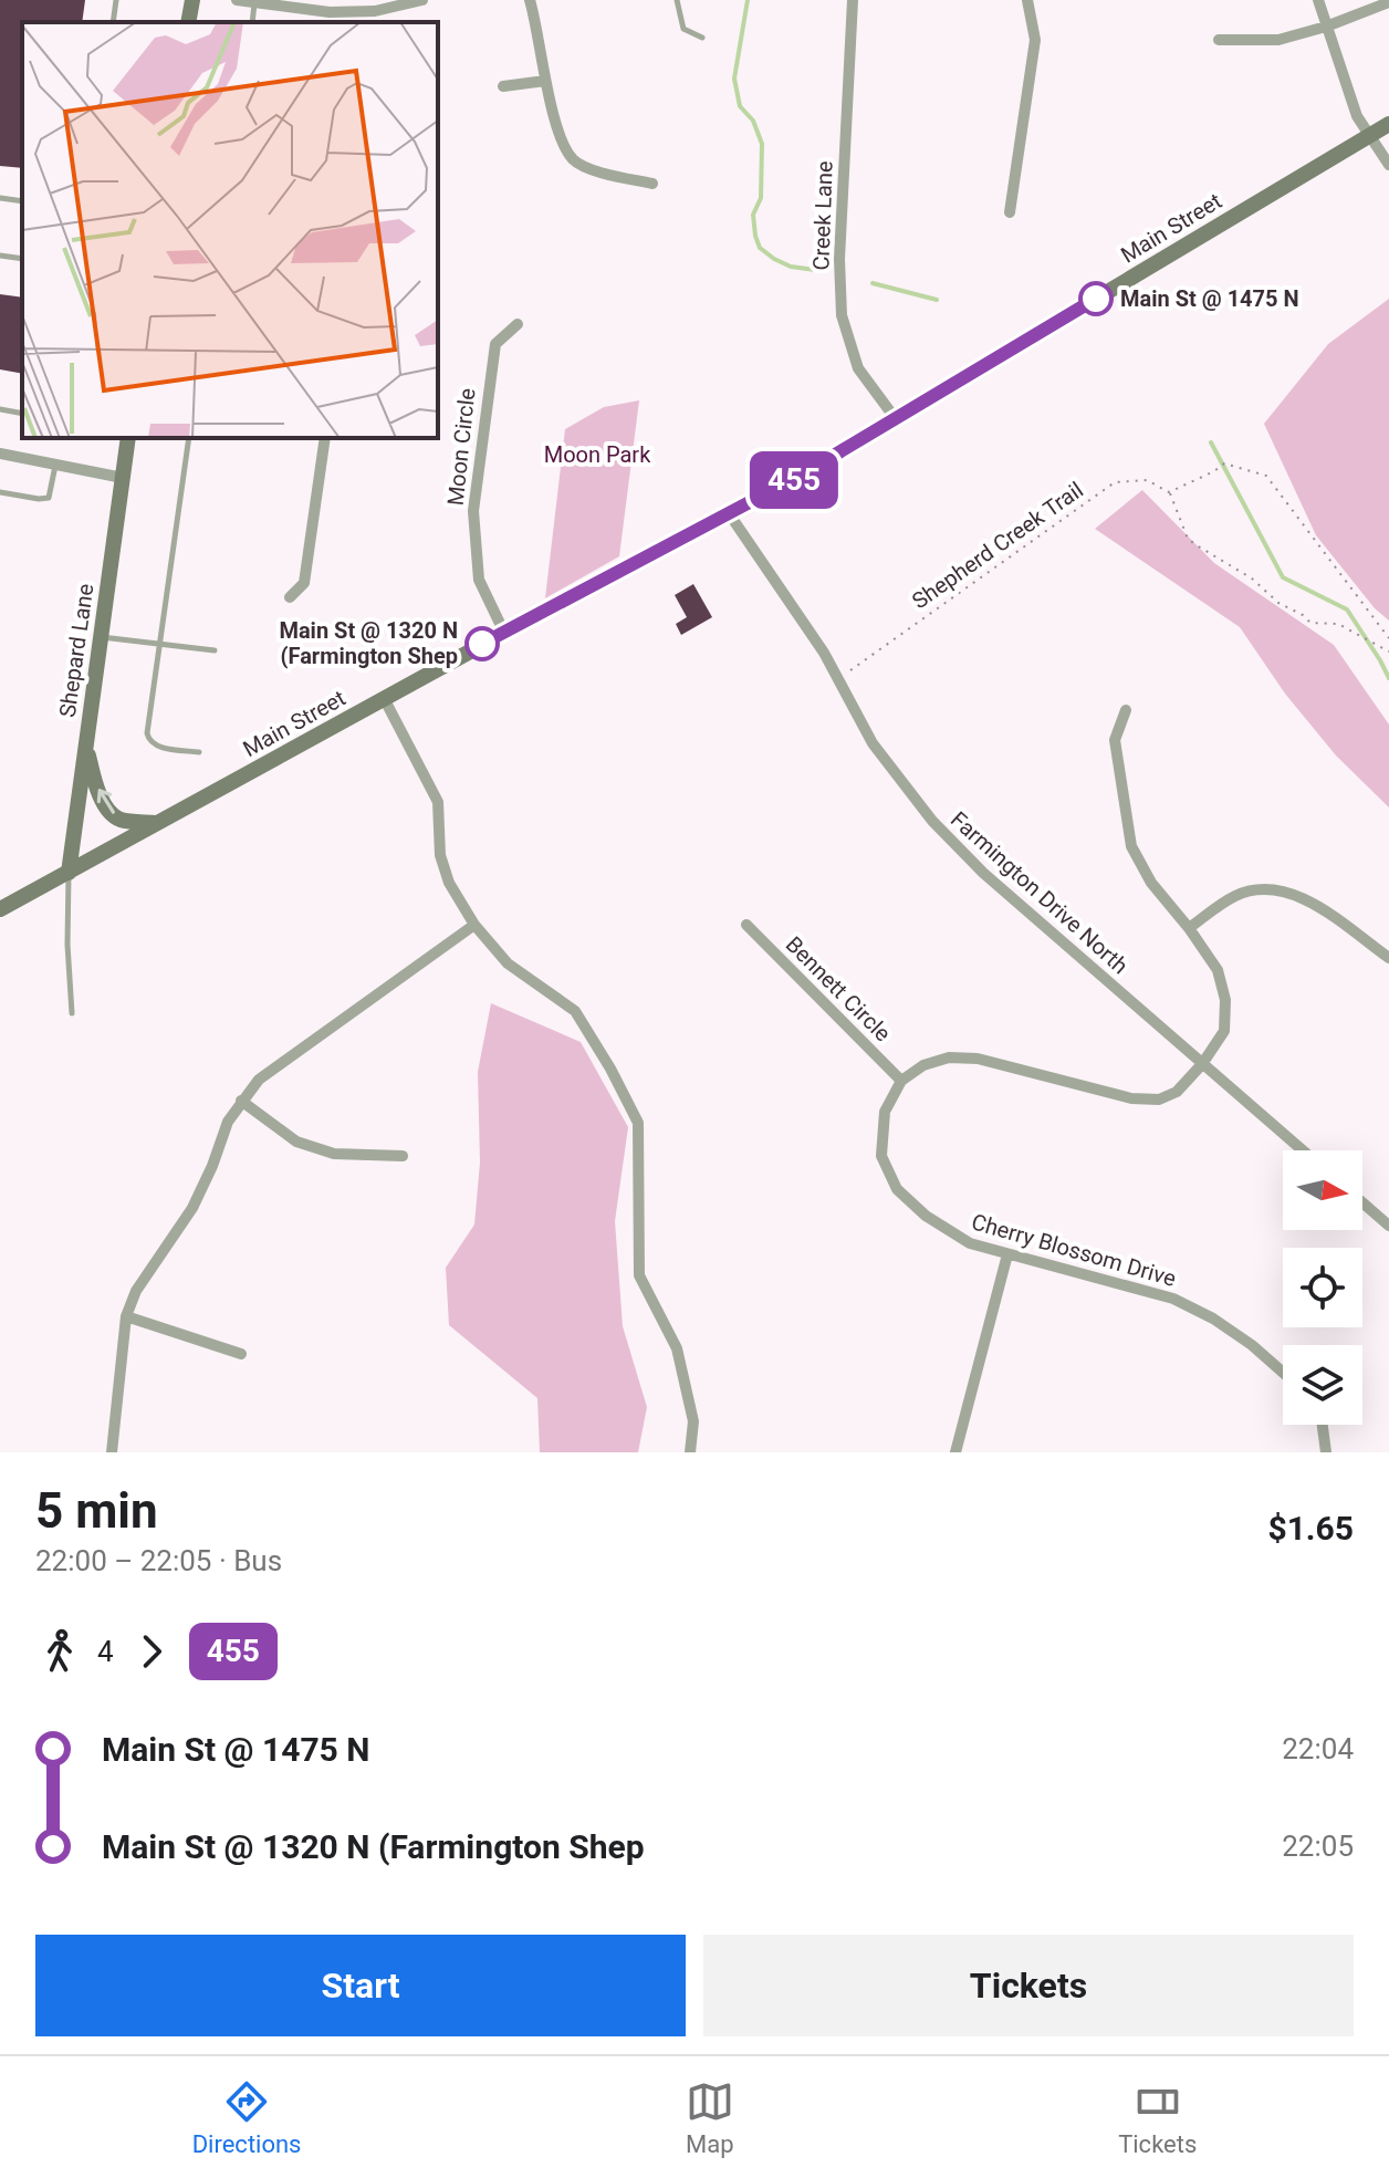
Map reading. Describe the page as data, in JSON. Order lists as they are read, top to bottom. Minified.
{"streets":{"main road":["Main Street","Shepard Lane"],"street":["Creek Lane","Moon Circle","Farmington Drive North","Bennett Circle","Cherry Blossom Drive"],"path":["Shepherd Creek Trail"]},"crossings":[["Creek Lane","Main Street"],["Main Street","Moon Circle"],["Main Street","Shepard Lane"],["Main Street","Farmington Drive North"],["Bennett Circle","Cherry Blossom Drive"]],"parks":["Moon Park"],"places":["Main St @ 1475 N","Main St @ 1320 N (Farmington Shep"],"lines":["bus line 455"],"north":"right","page":{"on_map":"455","heading":["5 min","22:00 – 22:05 · Bus","$1.65"],"legs":["4","455"],"list":[{"name":"Main St @ 1475 N","value":"22:04"},{"name":"Main St @ 1320 N (Farmington Shep","value":"22:05"}],"buttons":["Start","Tickets"],"tabs":["Directions","Map","Tickets"]}}
